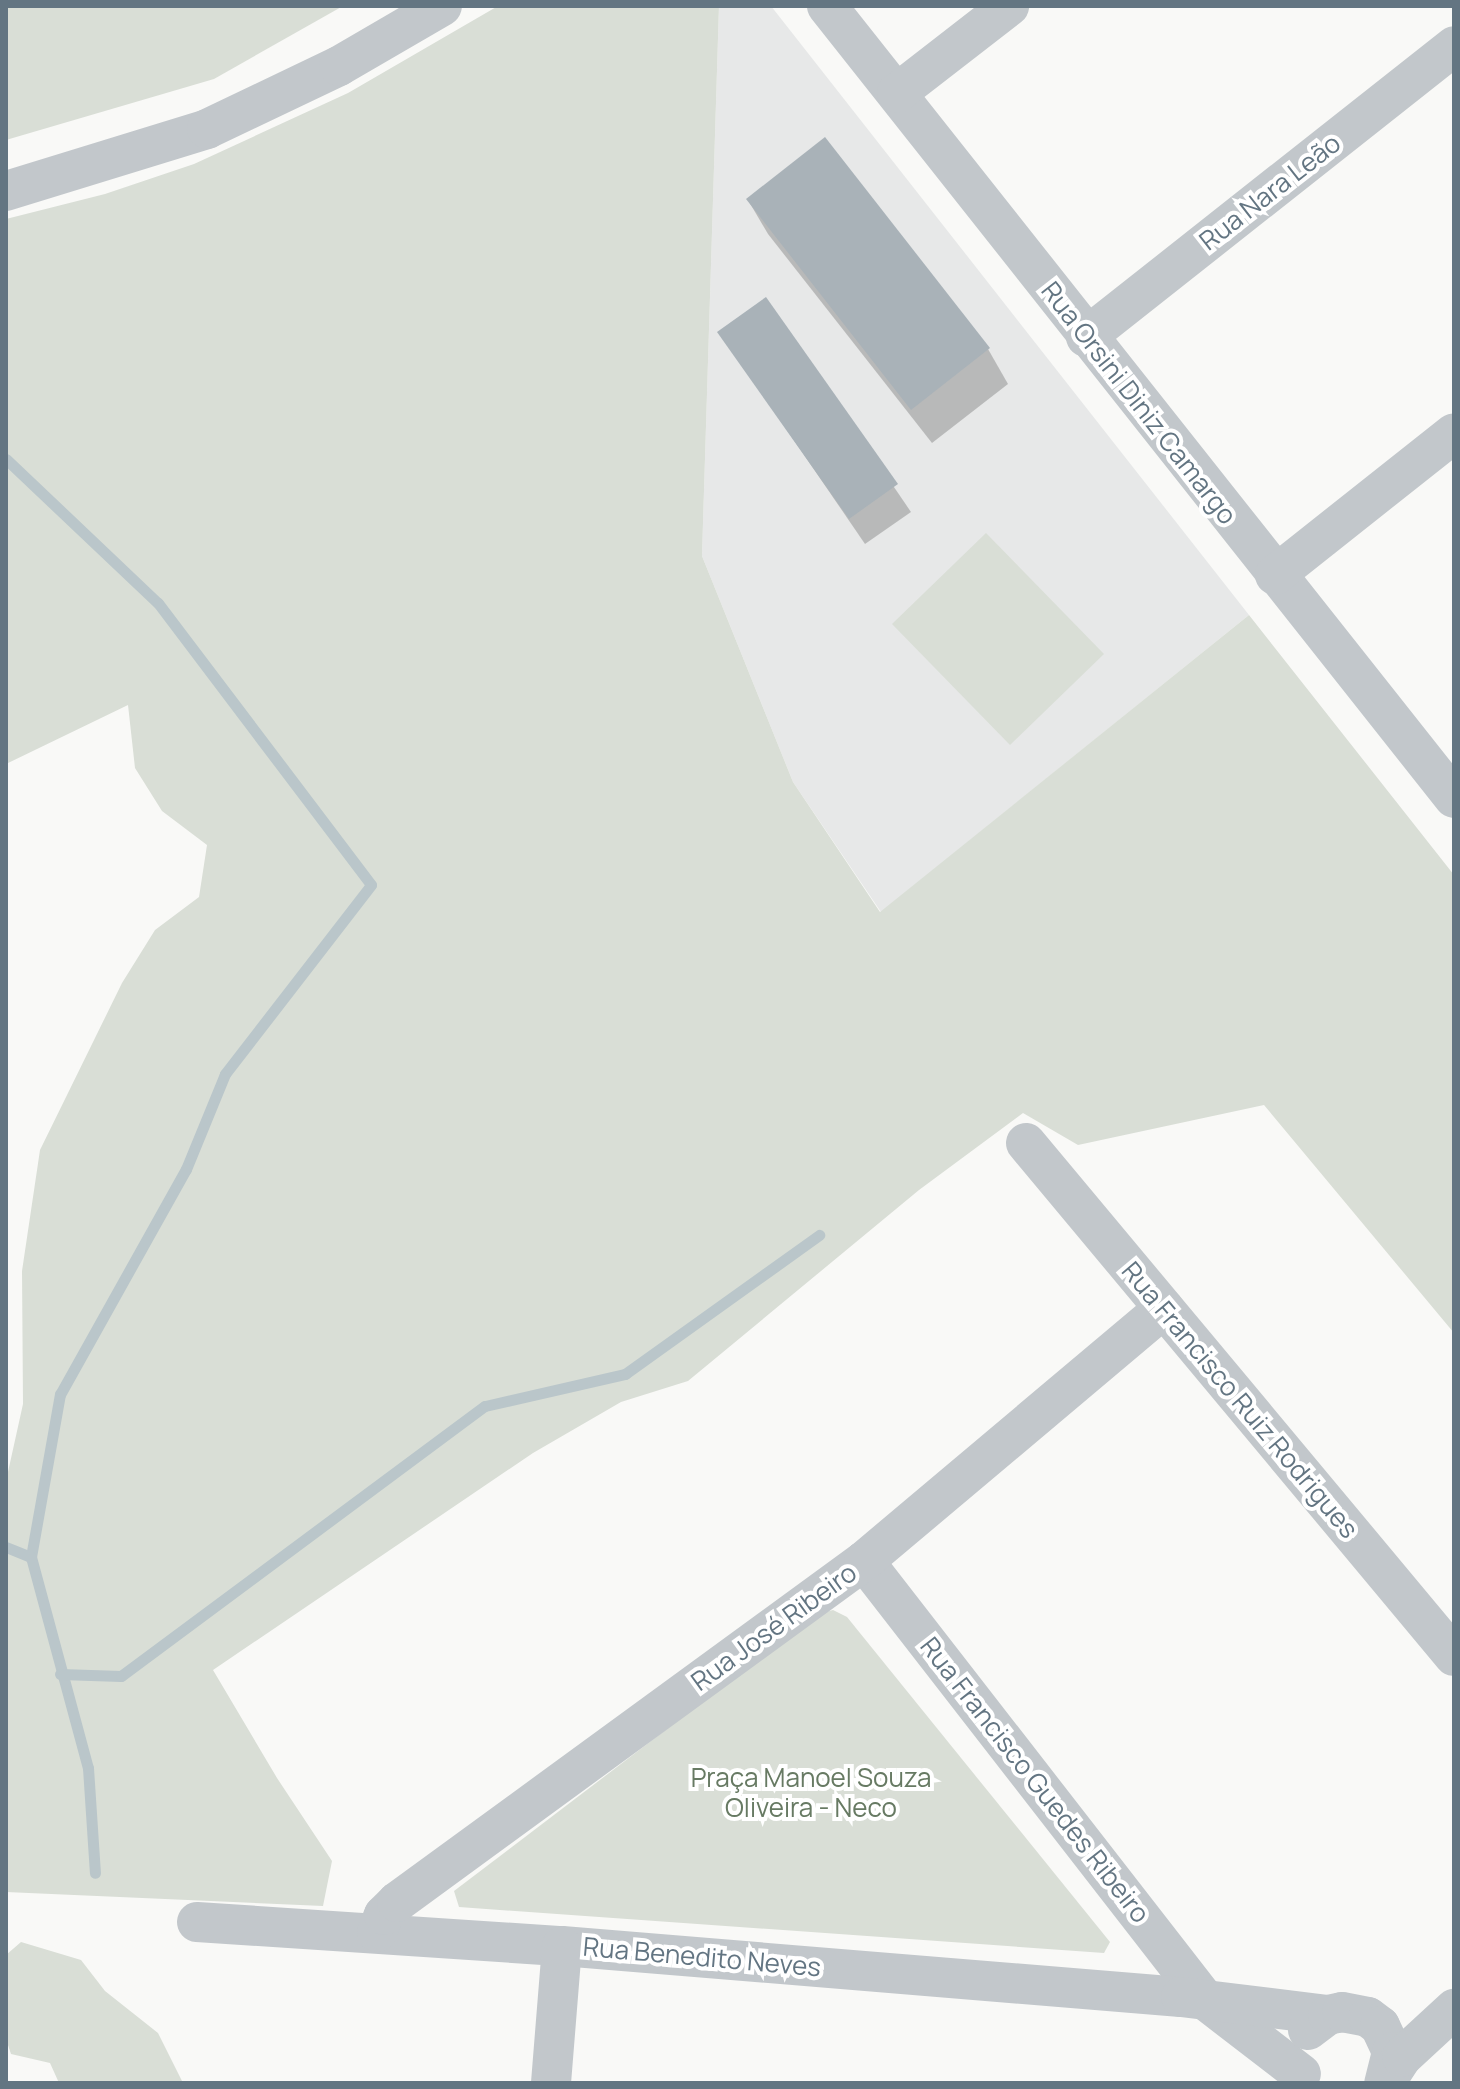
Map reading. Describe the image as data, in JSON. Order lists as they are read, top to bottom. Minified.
{"streets":{"street":["Rua Nara Leão","Rua Orsini Diniz Camargo","Rua Francisco Ruiz Rodrigues","Rua José Ribeiro","Rua Francisco Guedes Ribeiro","Rua Benedito Neves"]},"crossings":[["Rua Nara Leão","Rua Orsini Diniz Camargo"],["Rua Francisco Ruiz Rodrigues","Rua José Ribeiro"],["Rua José Ribeiro","Rua Francisco Guedes Ribeiro"],["Rua José Ribeiro","Rua Benedito Neves"],["Rua Francisco Guedes Ribeiro","Rua Benedito Neves"]],"parks":["Praça Manoel Souza Oliveira - Neco"]}
